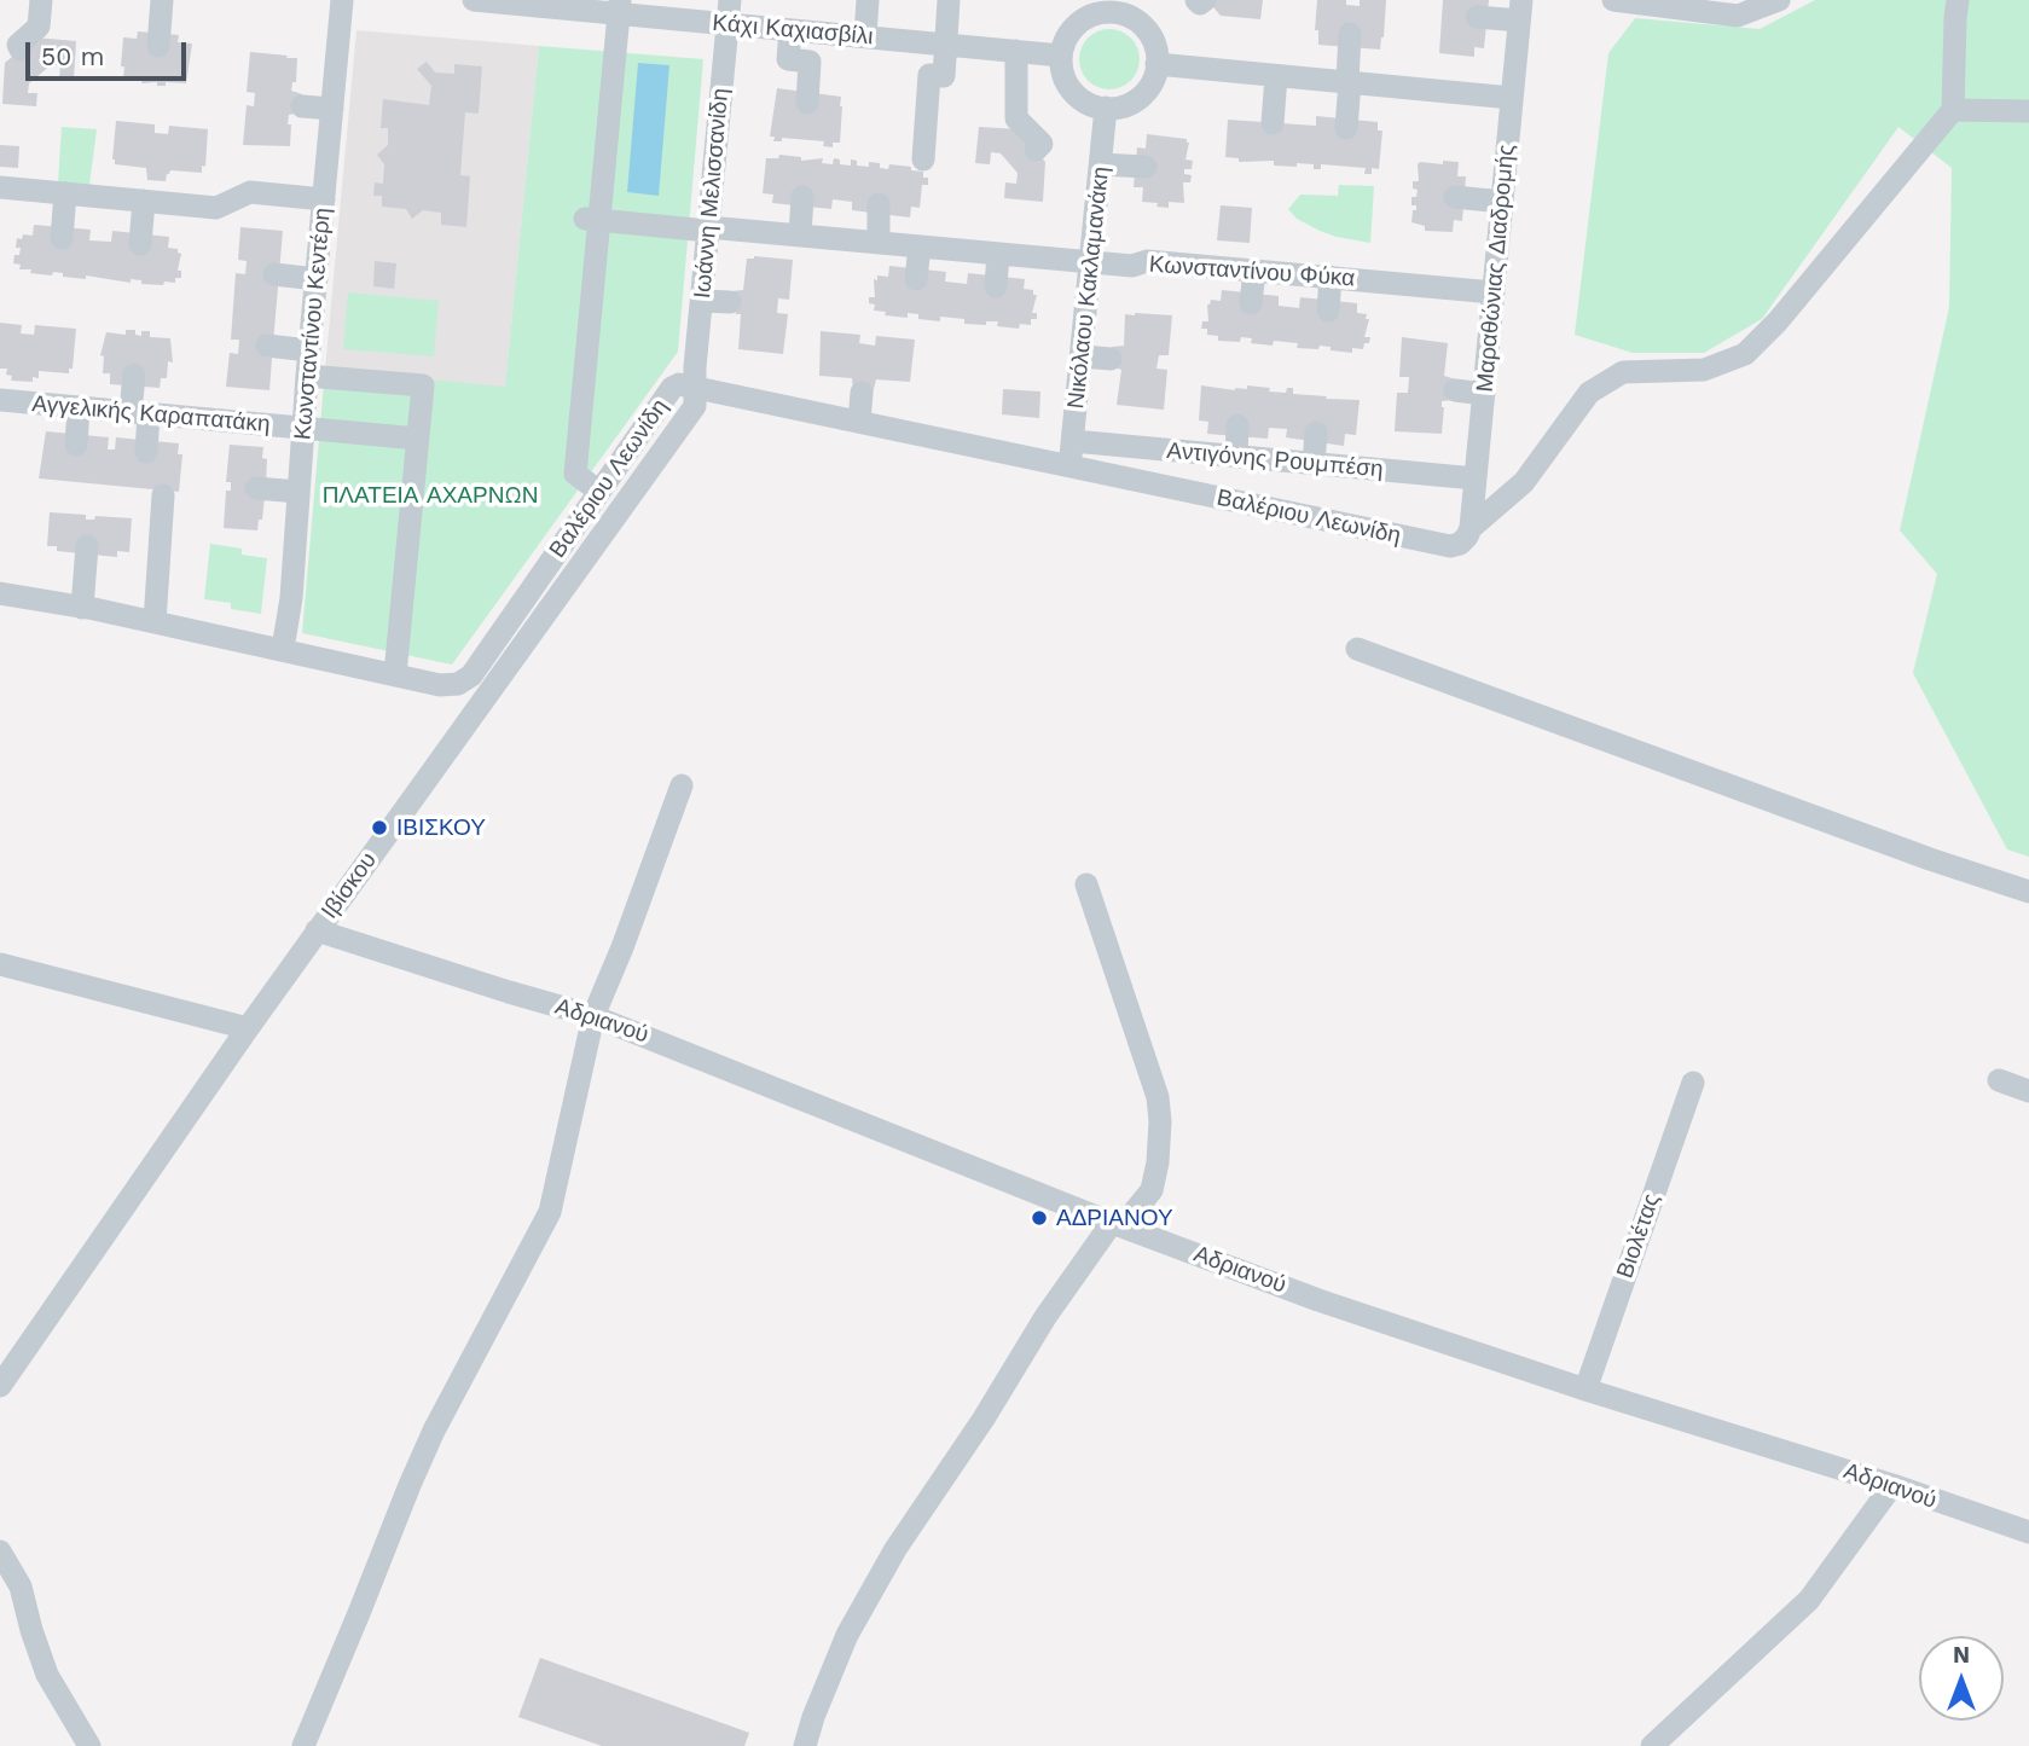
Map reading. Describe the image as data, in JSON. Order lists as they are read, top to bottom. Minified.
{"streets":{"street":["Κάχι Καχιασβίλι","Ιωάννη Μελισσανίδη","Μαραθώνιας Διαδρομής","Κωνσταντίνου Φύκα","Νικόλαου Κακλαμανάκη","Κωνσταντίνου Κεντέρη","Αγγελικής Καραπατάκη","Αντιγόνης Ρουμπέση","Βαλέριου Λεωνίδη","Ιβίσκου","Αδριανού","Βιολέτας"]},"crossings":[["Κάχι Καχιασβίλι","Ιωάννη Μελισσανίδη"],["Κάχι Καχιασβίλι","Νικόλαου Κακλαμανάκη"],["Ιωάννη Μελισσανίδη","Κωνσταντίνου Φύκα"],["Ιωάννη Μελισσανίδη","Βαλέριου Λεωνίδη"],["Ιωάννη Μελισσανίδη","Ιβίσκου"],["Μαραθώνιας Διαδρομής","Κωνσταντίνου Φύκα"],["Μαραθώνιας Διαδρομής","Αντιγόνης Ρουμπέση"],["Μαραθώνιας Διαδρομής","Βαλέριου Λεωνίδη"],["Κωνσταντίνου Φύκα","Νικόλαου Κακλαμανάκη"],["Νικόλαου Κακλαμανάκη","Αντιγόνης Ρουμπέση"],["Νικόλαου Κακλαμανάκη","Βαλέριου Λεωνίδη"],["Κωνσταντίνου Κεντέρη","Αγγελικής Καραπατάκη"],["Κωνσταντίνου Κεντέρη","Βαλέριου Λεωνίδη"],["Βαλέριου Λεωνίδη","Ιβίσκου"],["Ιβίσκου","Αδριανού"],["Αδριανού","Βιολέτας"]],"parks":["ΠΛΑΤΕΙΑ ΑΧΑΡΝΩΝ"],"places":["ΙΒΙΣΚΟΥ","ΑΔΡΙΑΝΟΥ"],"scale_bar":"50 m","north":"top"}
